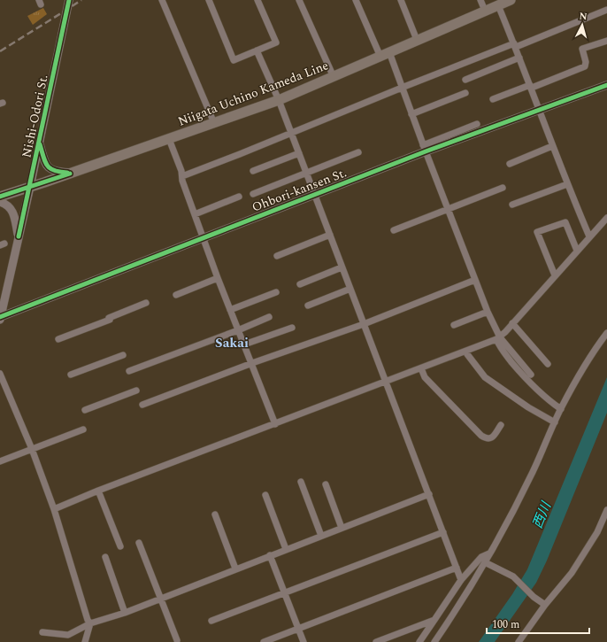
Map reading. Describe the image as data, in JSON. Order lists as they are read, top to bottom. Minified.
{"streets":{"main road":["Niigata Uchino Kameda Line"],"street":["Nishi-Odori St.","Ohbori-kansen St."]},"crossings":[["Niigata Uchino Kameda Line","Nishi-Odori St."],["Nishi-Odori St.","Ohbori-kansen St."]],"districts":["Sakai"],"water":["西川"],"scale_bar":"100 m","north":"top"}
